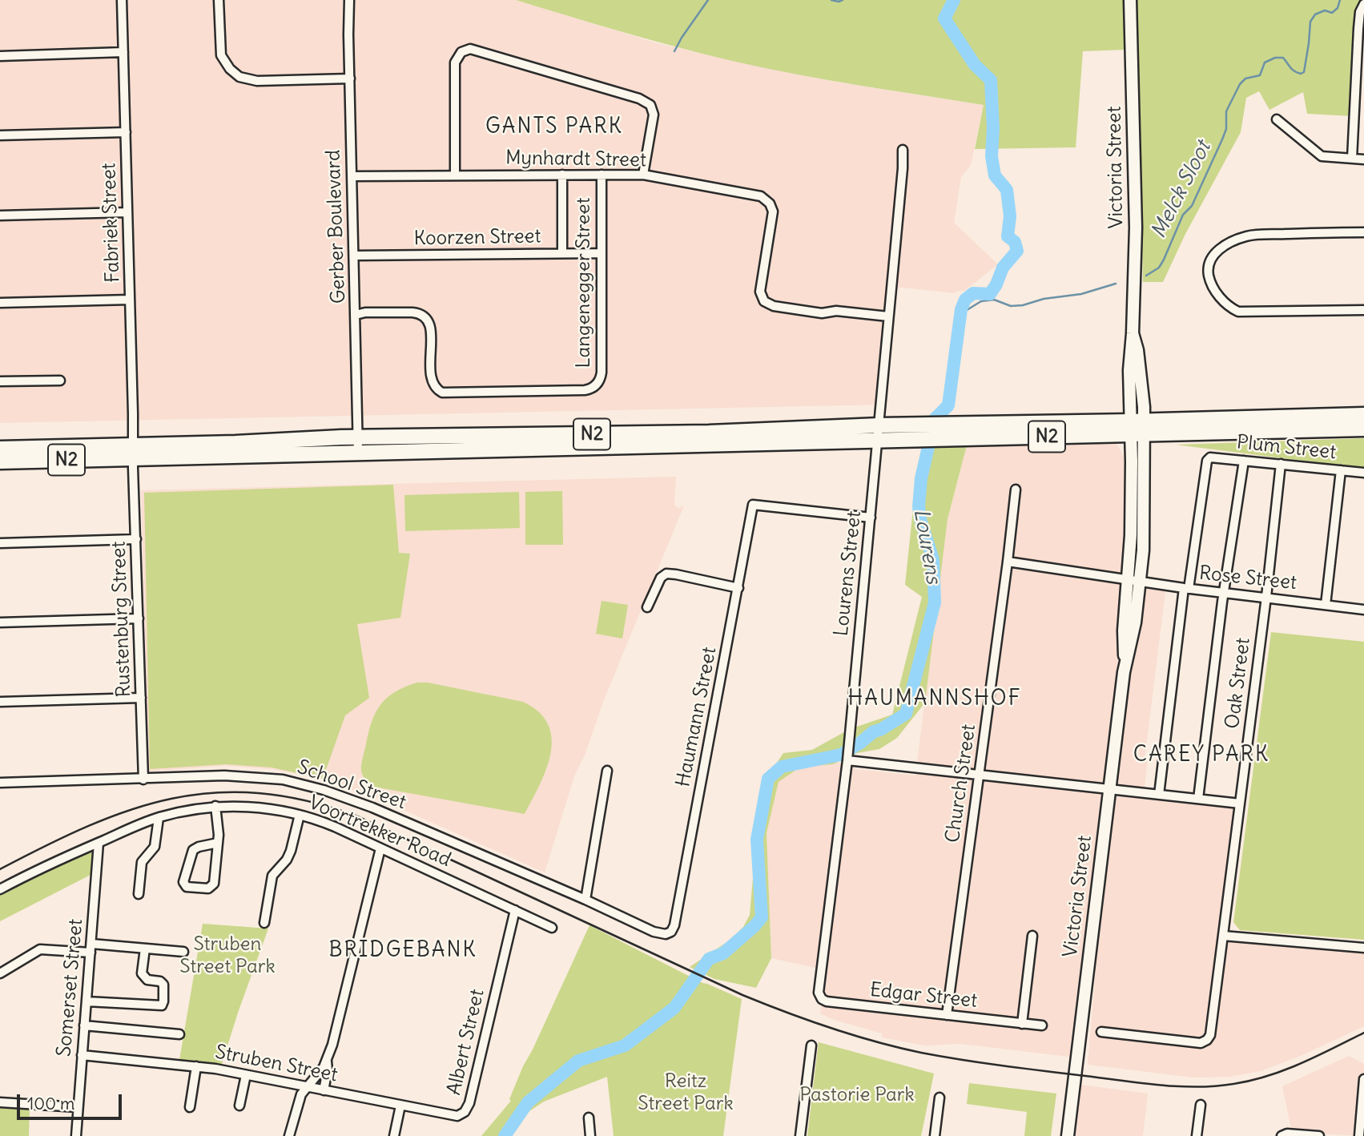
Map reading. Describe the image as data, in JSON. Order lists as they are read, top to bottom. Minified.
{"streets":{"highway":["N2"],"main road":["Victoria Street"],"street":["Mynhardt Street","Fabriek Street","Gerber Boulevard","Koorzen Street","Langenegger Street","Plum Street","Lourens Street","Rose Street","Rustenburg Street","Oak Street","Haumann Street","Church Street","School Street","Voortrekker Road","Somerset Street","Edgar Street","Albert Street","Struben Street"]},"crossings":[["Mynhardt Street","Gerber Boulevard"],["Mynhardt Street","Langenegger Street"],["Mynhardt Street","Lourens Street"],["Victoria Street","N2"],["Victoria Street","Rose Street"],["Fabriek Street","N2"],["Fabriek Street","Rustenburg Street"],["Gerber Boulevard","Koorzen Street"],["Gerber Boulevard","Langenegger Street"],["Gerber Boulevard","N2"],["Koorzen Street","Langenegger Street"],["N2","Lourens Street"],["N2","Rustenburg Street"],["Plum Street","Rose Street"],["Plum Street","Oak Street"],["Lourens Street","Haumann Street"],["Lourens Street","Edgar Street"],["Rose Street","Oak Street"],["Rose Street","Church Street"],["Rustenburg Street","School Street"],["Haumann Street","School Street"],["Church Street","Edgar Street"],["Voortrekker Road","Somerset Street"],["Voortrekker Road","Albert Street"],["Somerset Street","Struben Street"],["Albert Street","Struben Street"]],"districts":["GANTS PARK","HAUMANNSHOF","CAREY PARK","BRIDGEBANK"],"water":["Melck Sloot","Lourens"],"parks":["Struben Street Park","Reitz Street Park","Pastorie Park"],"scale_bar":"100 m"}
